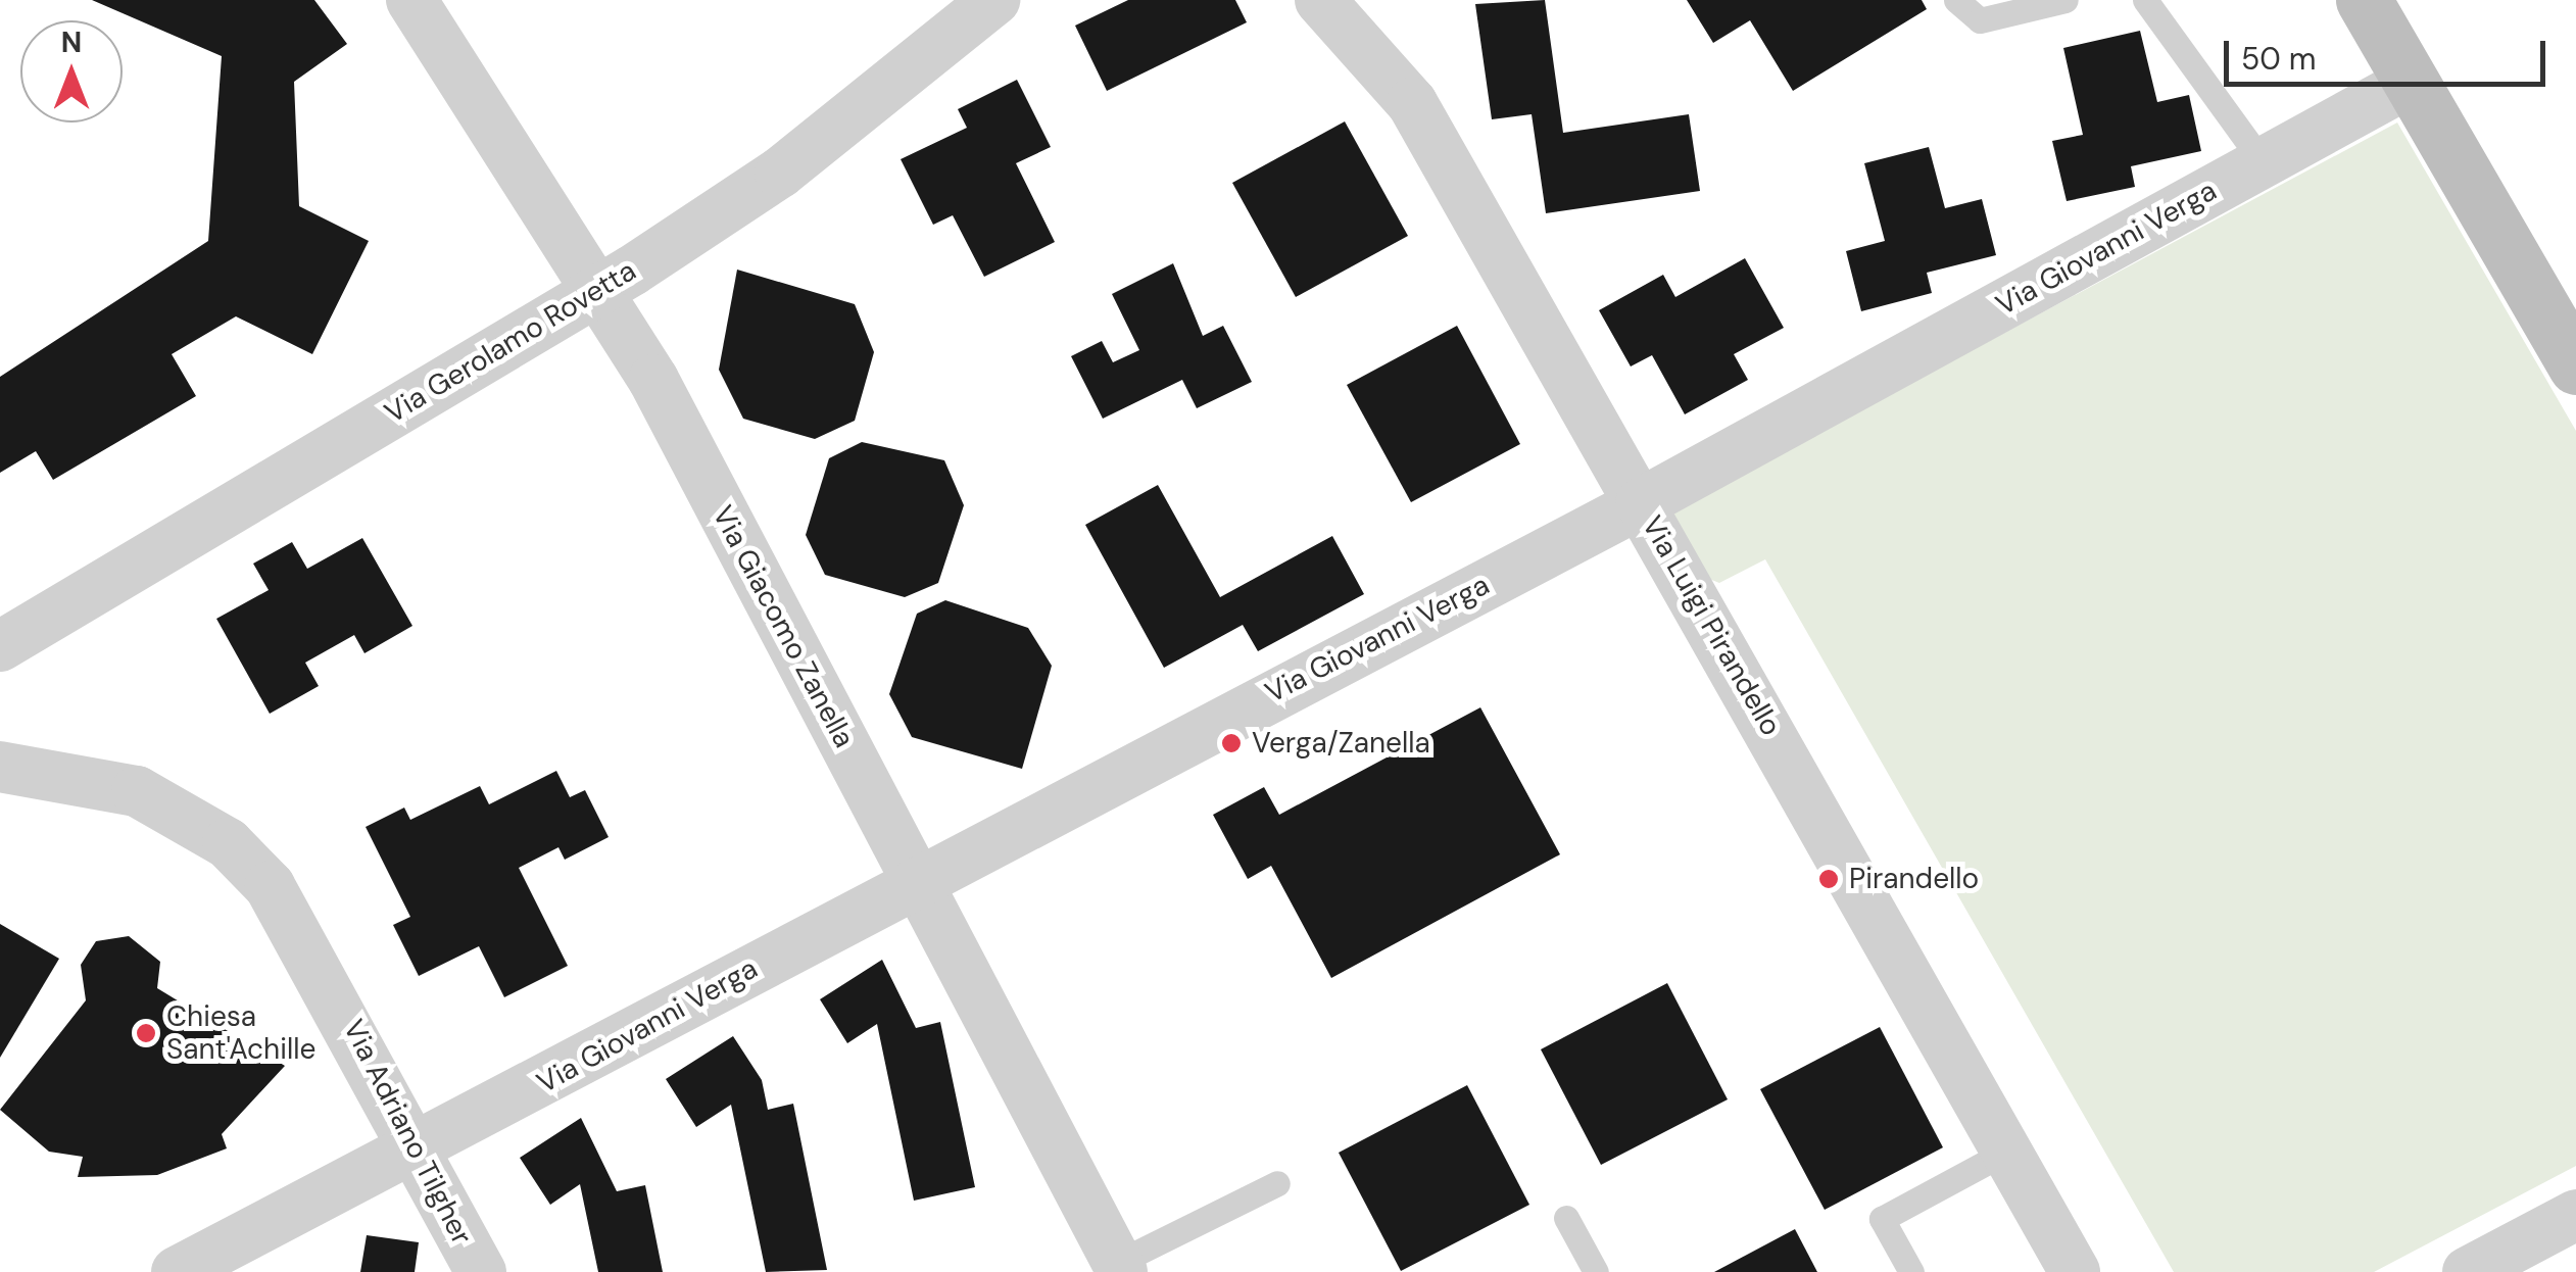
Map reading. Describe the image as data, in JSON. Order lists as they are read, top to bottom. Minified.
{"streets":{"street":["Via Giovanni Verga","Via Gerolamo Rovetta","Via Luigi Pirandello","Via Giacomo Zanella","Via Adriano Tilgher"]},"crossings":[["Via Giovanni Verga","Via Luigi Pirandello"],["Via Giovanni Verga","Via Giacomo Zanella"],["Via Giovanni Verga","Via Adriano Tilgher"],["Via Gerolamo Rovetta","Via Giacomo Zanella"]],"places":["Verga/Zanella","Pirandello","Chiesa Sant'Achille"],"scale_bar":"50 m","north":"top"}
